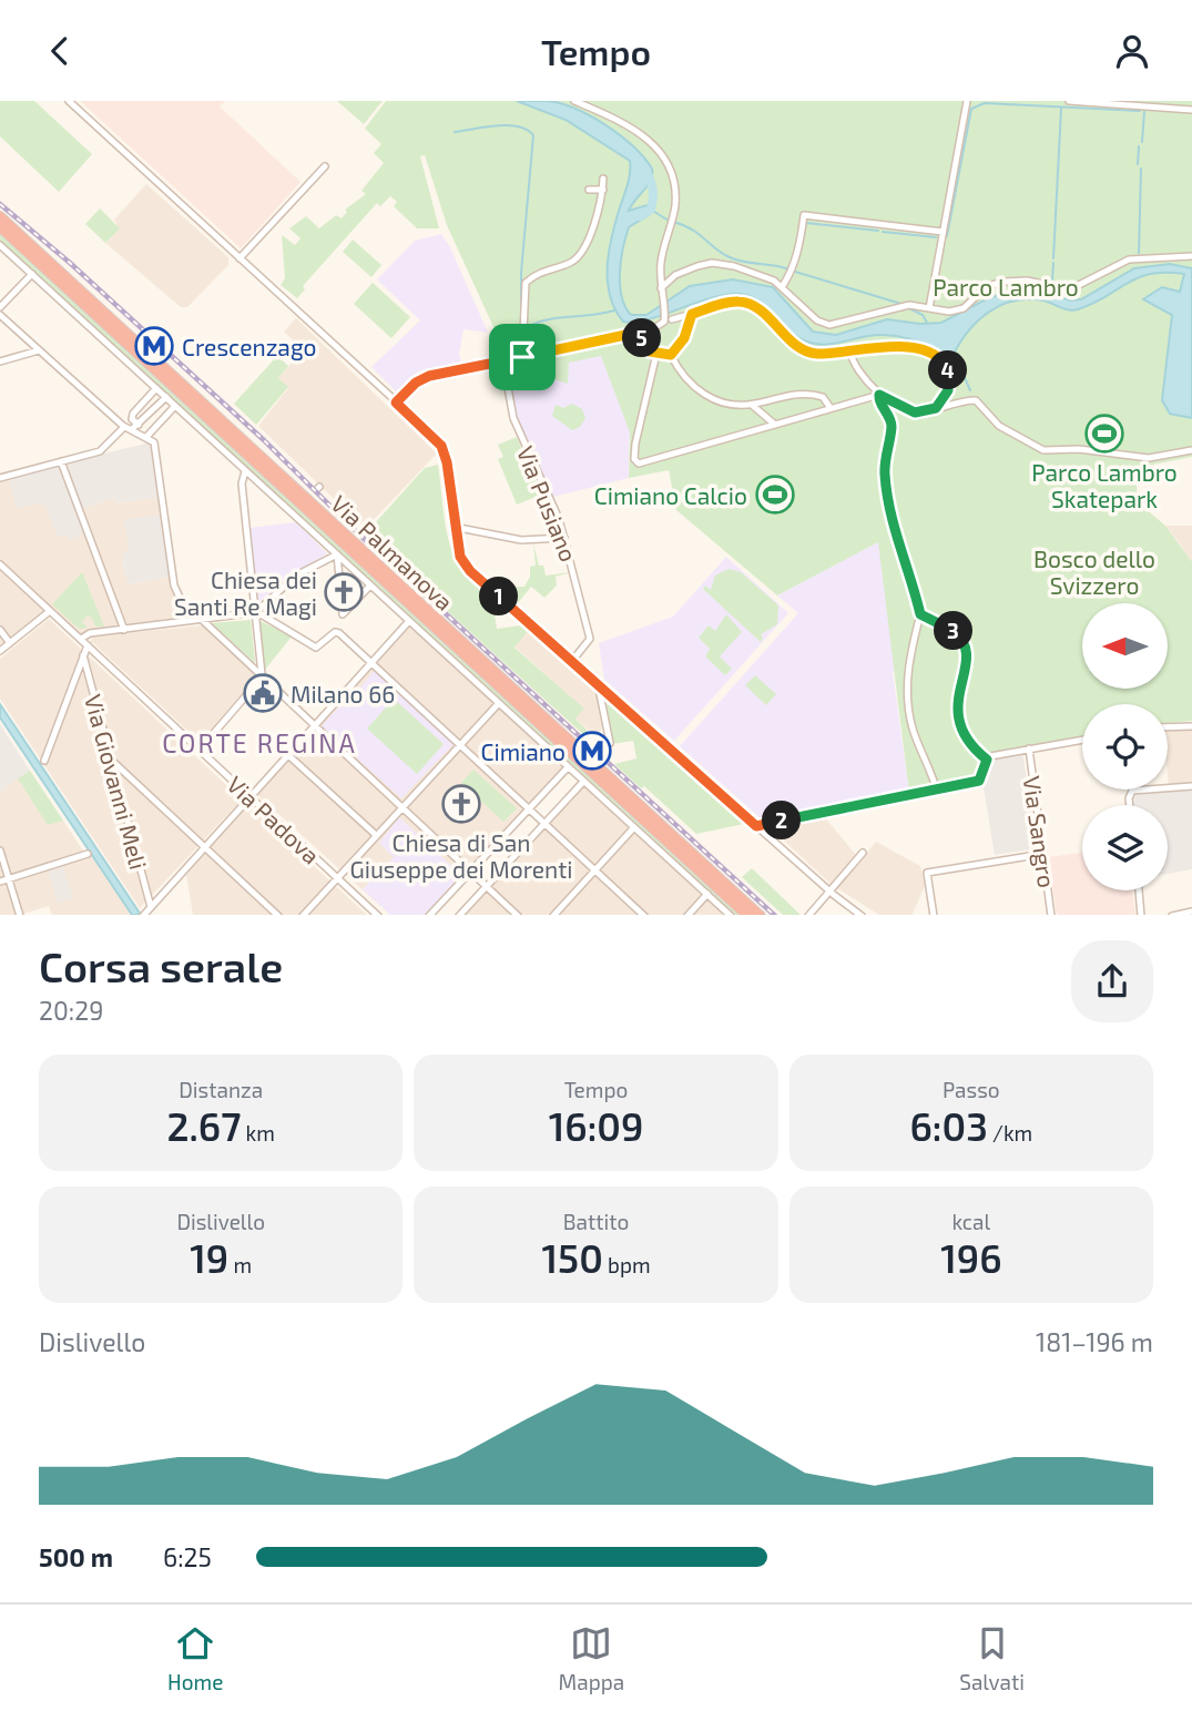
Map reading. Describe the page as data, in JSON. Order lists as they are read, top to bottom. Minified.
{"streets":{"highway":["Via Palmanova"],"street":["Via Pusiano","Via Giovanni Meli","Via Padova","Via Sangro"]},"districts":["CORTE REGINA"],"parks":["Parco Lambro","Bosco dello Svizzero"],"places":{"metro station":["Crescenzago","Cimiano"],"sports":["Parco Lambro Skatepark","Cimiano Calcio"],"church":["Chiesa dei Santi Re Magi","Chiesa di San Giuseppe dei Morenti"],"public building":["Milano 66"]},"north":"left","page":{"header":"Tempo","pins":["5","4","1","3","2"],"heading":["Corsa serale","20:29"],"stats":[["Distanza","2.67 km"],["Tempo","16:09"],["Passo","6:03 /km"],["Dislivello","19 m"],["Battito","150 bpm"],["kcal","196"]],"chart":["Dislivello","181–196 m"],"list":[{"name":"500 m","note":"6:25"}],"tabs":["Home","Mappa","Salvati"]}}
